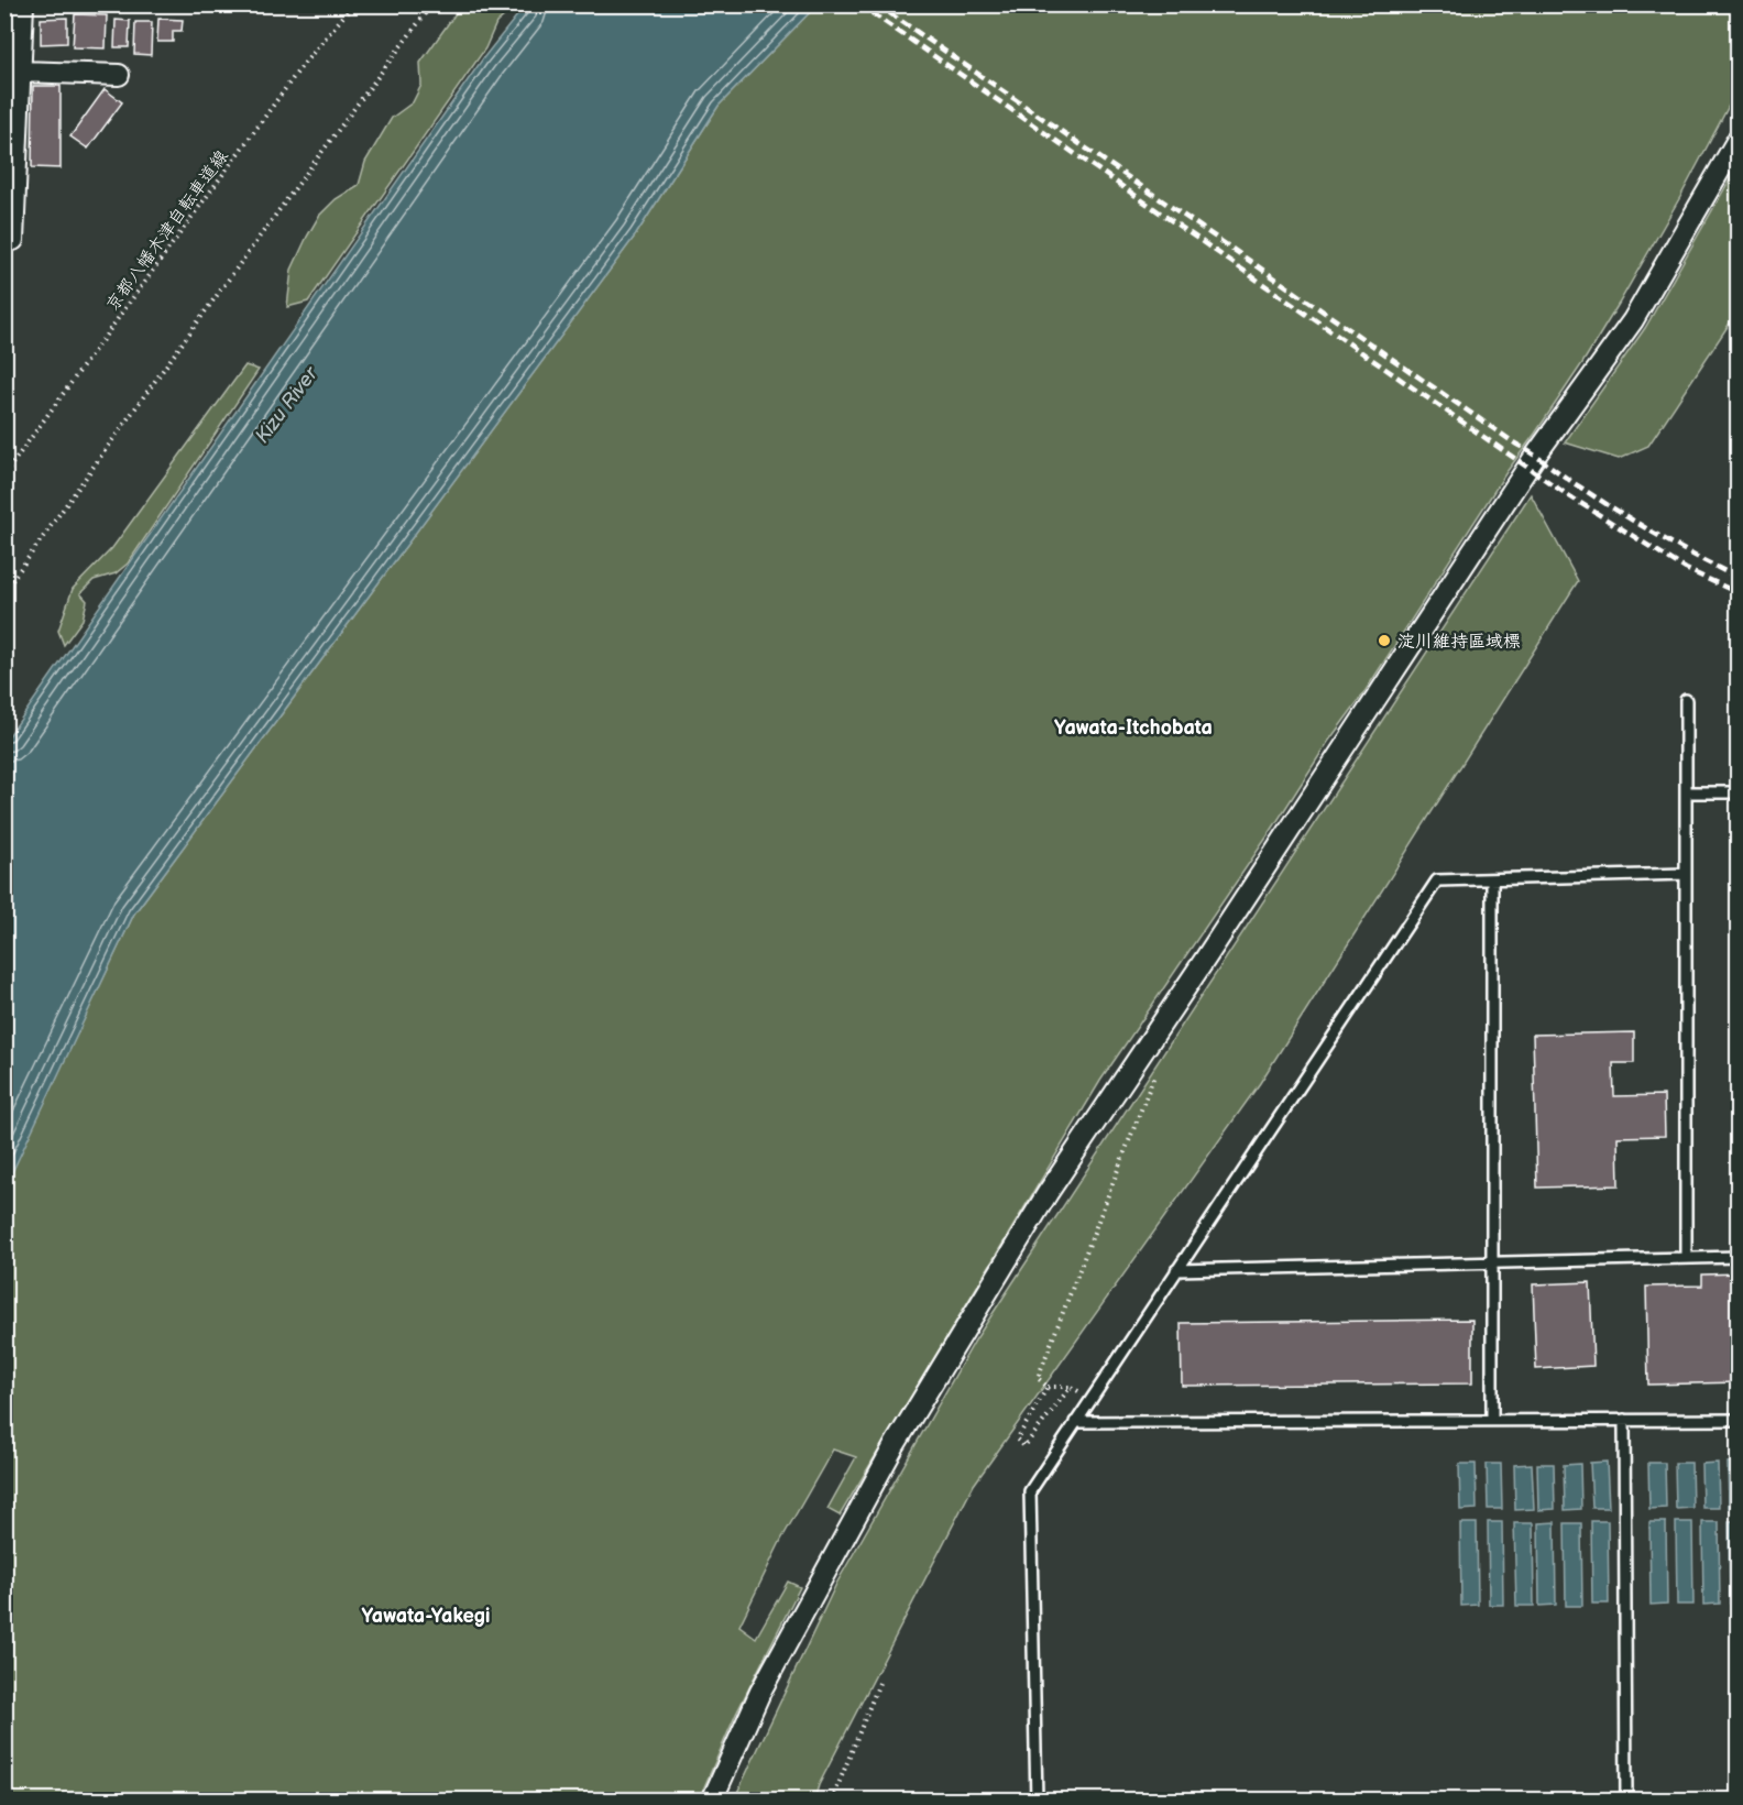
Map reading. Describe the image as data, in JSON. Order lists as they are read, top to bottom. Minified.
{"streets":{"path":["京都八幡木津自転車道線"]},"districts":["Yawata-Itchobata","Yawata-Yakegi"],"water":["Kizu River"],"places":["淀川維持區域標"]}
